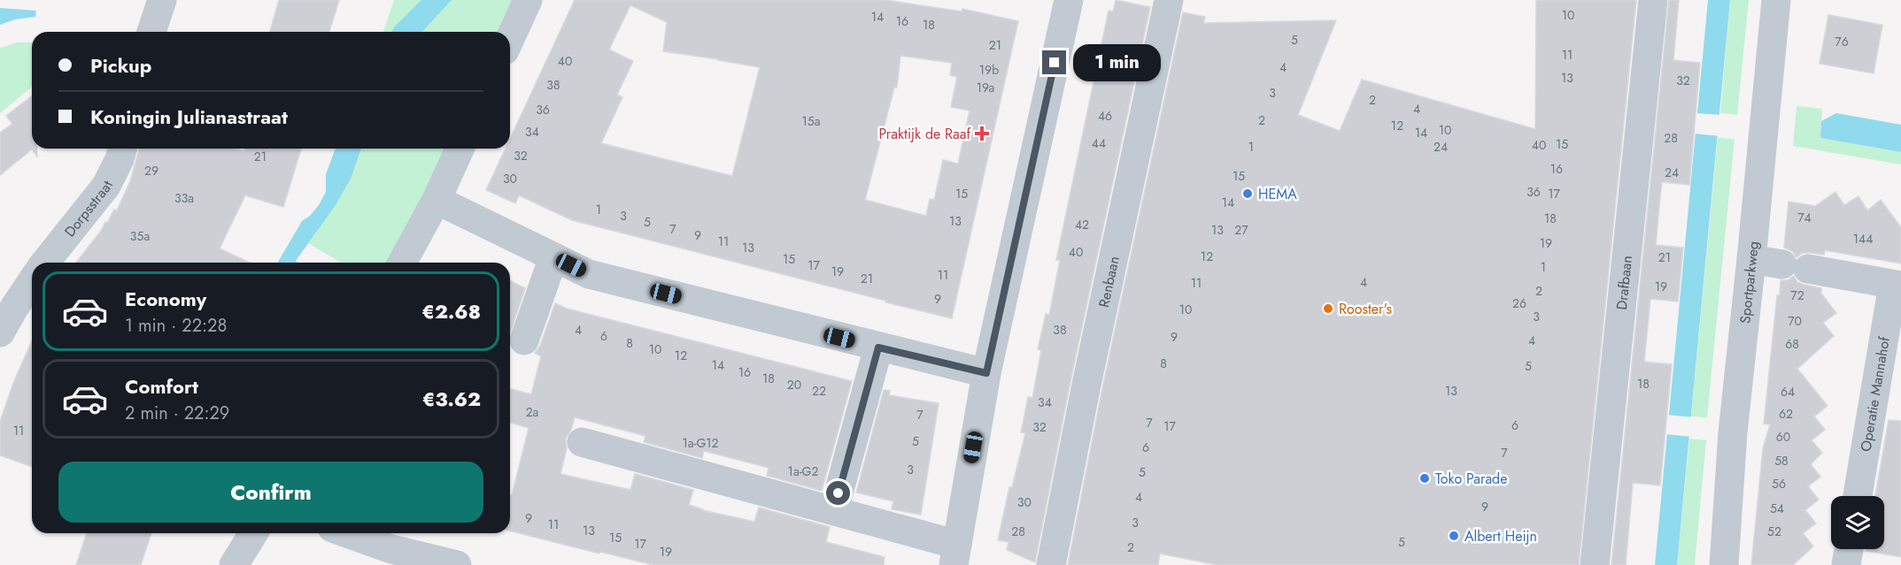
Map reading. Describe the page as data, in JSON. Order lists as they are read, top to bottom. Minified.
{"streets":{"street":["Dorpsstraat","Renbaan","Sportparkweg","Drafbaan","Operatie Mannahof"]},"crossings":[["Sportparkweg","Operatie Mannahof"]],"places":{"health":["Praktijk de Raaf"],"other":["HEMA","Rooster's","Toko Parade","Albert Heijn"]},"house_numbers":["10","14","16","18","5","76","21","11","40","4","19b","13","32","38","19a","3","2","4","36","46","2","15a","12","10","34","14","28","44","15","40","1","24","32","21","16","29","24","15","30","36","15","17","33a","14","1","3","74","18","13","5","42","7","13","27","9","35a","144","11","19","13","40","12","21","15","17","1","19","11","21","4","11","19","2","72","9","26","10","3","70","4","38","6","9","4","8","68","10","12","8","14","5","16","18","18","20","22","13","64","34","2a","62","7","7","6","17","32","11","60","5","1a-G12","6","7","58","3","1a-G2","5","56","4","30","9","54","9","3","11","13","28","52","15","5","17","2","19"],"page":{"banner":["Pickup","Koningin Julianastraat"],"bubble":"1 min","list":[{"name":"Economy","note":"1 min · 22:28","value":"€2.68"},{"name":"Comfort","note":"2 min · 22:29","value":"€3.62"}],"buttons":"Confirm"}}
